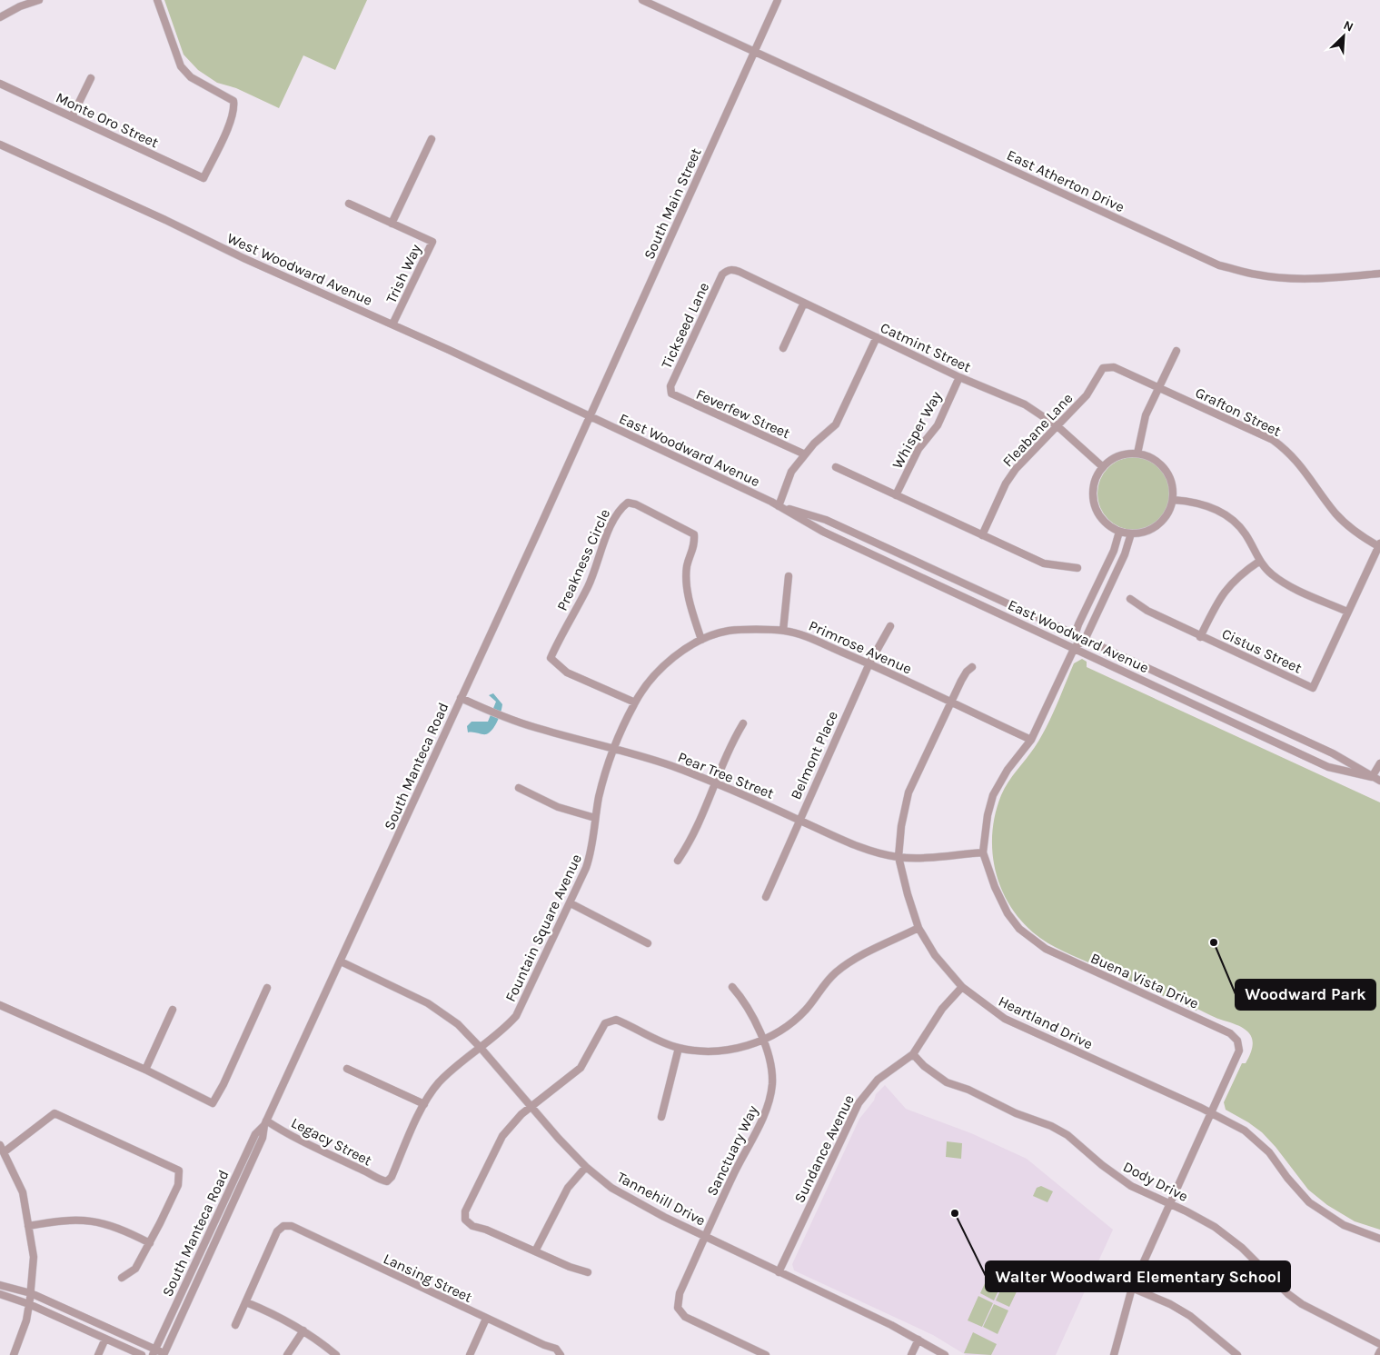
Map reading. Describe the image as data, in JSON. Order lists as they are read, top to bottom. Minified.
{"streets":{"street":["Monte Oro Street","East Atherton Drive","South Main Street","West Woodward Avenue","Trish Way","Tickseed Lane","Catmint Street","Grafton Street","Feverfew Street","Whisper Way","Fleabane Lane","East Woodward Avenue","Preakness Circle","Primrose Avenue","Cistus Street","Belmont Place","South Manteca Road","Pear Tree Street","Fountain Square Avenue","Buena Vista Drive","Heartland Drive","Legacy Street","Sundance Avenue","Sanctuary Way","Dody Drive","Tannehill Drive","Lansing Street"]},"crossings":[["East Atherton Drive","South Main Street"],["South Main Street","West Woodward Avenue"],["South Main Street","East Woodward Avenue"],["South Main Street","South Manteca Road"],["West Woodward Avenue","Trish Way"],["West Woodward Avenue","East Woodward Avenue"],["West Woodward Avenue","South Manteca Road"],["Tickseed Lane","Catmint Street"],["Tickseed Lane","Feverfew Street"],["Catmint Street","Whisper Way"],["Catmint Street","Fleabane Lane"],["Catmint Street","Buena Vista Drive"],["Grafton Street","Fleabane Lane"],["East Woodward Avenue","South Manteca Road"],["East Woodward Avenue","Buena Vista Drive"],["Preakness Circle","Primrose Avenue"],["Primrose Avenue","Belmont Place"],["Primrose Avenue","Pear Tree Street"],["Primrose Avenue","Fountain Square Avenue"],["Primrose Avenue","Buena Vista Drive"],["Primrose Avenue","Heartland Drive"],["Belmont Place","Pear Tree Street"],["South Manteca Road","Pear Tree Street"],["South Manteca Road","Legacy Street"],["South Manteca Road","Tannehill Drive"],["Pear Tree Street","Fountain Square Avenue"],["Pear Tree Street","Buena Vista Drive"],["Pear Tree Street","Heartland Drive"],["Fountain Square Avenue","Legacy Street"],["Fountain Square Avenue","Tannehill Drive"],["Buena Vista Drive","Heartland Drive"],["Buena Vista Drive","Dody Drive"],["Heartland Drive","Sundance Avenue"],["Sundance Avenue","Dody Drive"],["Sundance Avenue","Tannehill Drive"],["Sanctuary Way","Tannehill Drive"]],"places":["Woodward Park","Walter Woodward Elementary School"],"north":"top right"}
